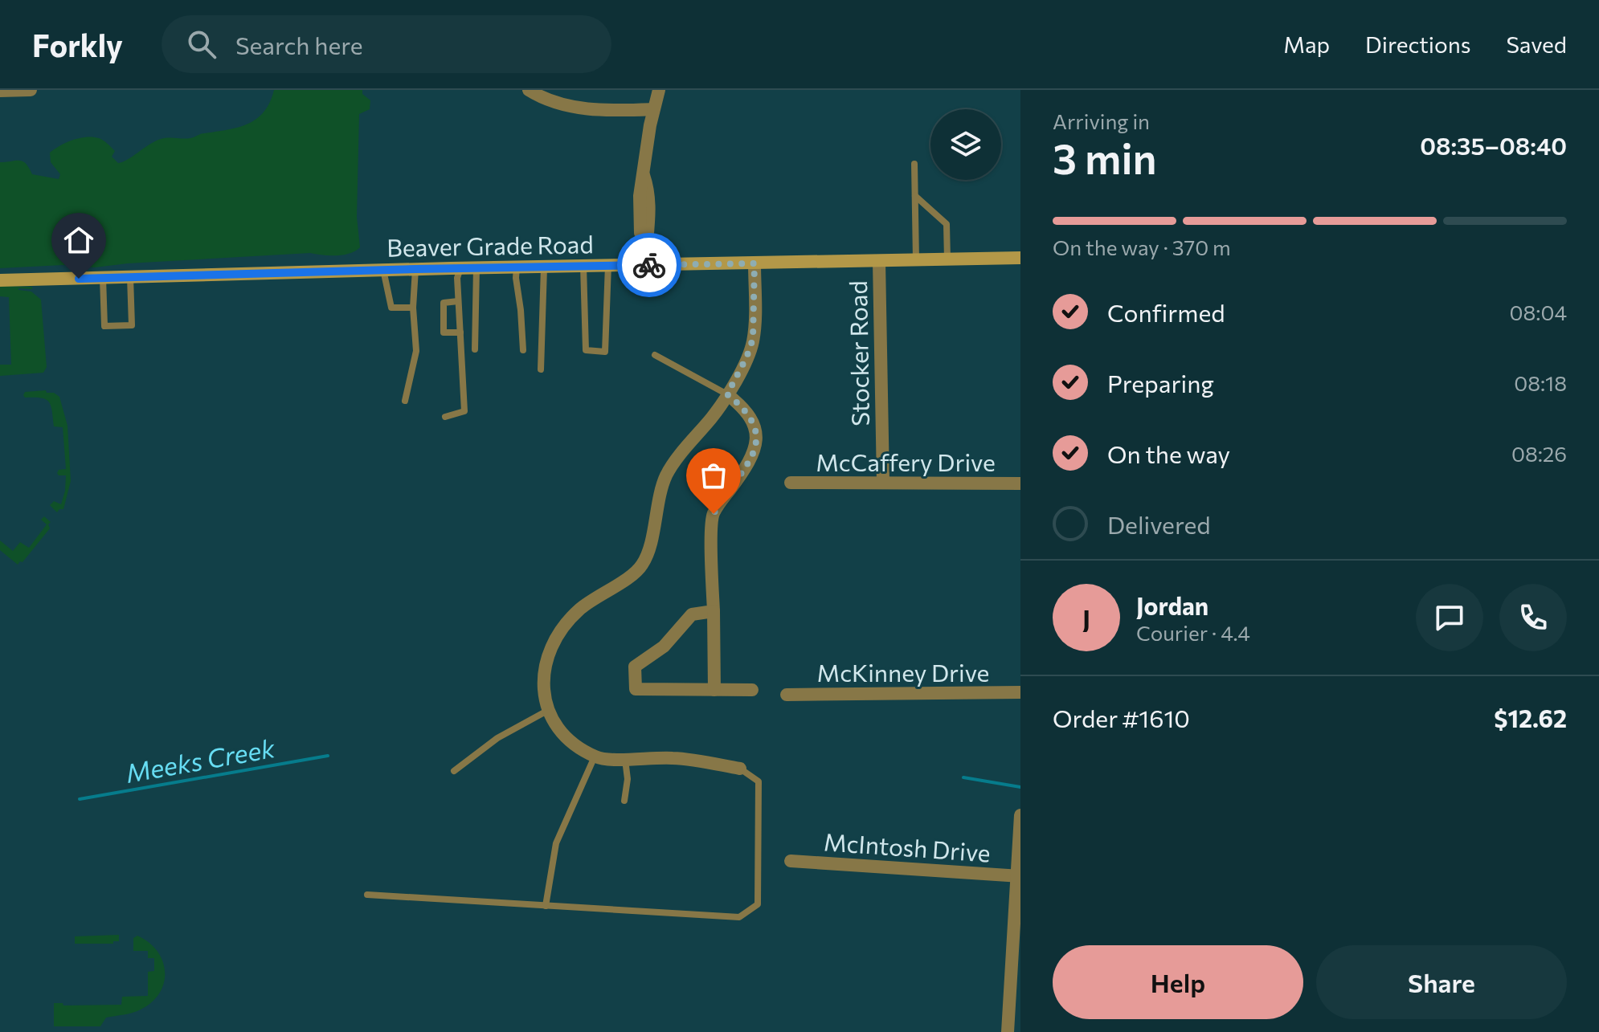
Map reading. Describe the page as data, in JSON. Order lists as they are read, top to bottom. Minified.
{"streets":{"main road":["Beaver Grade Road"],"street":["Stocker Road","McCaffery Drive","McKinney Drive","McIntosh Drive"]},"crossings":[["Beaver Grade Road","Stocker Road"],["Stocker Road","McCaffery Drive"]],"water":["Meeks Creek"],"page":{"header":"Forkly","search":"Search here","nav":["Map","Directions","Saved"],"heading":["3 min","Arriving in","08:35–08:40"],"panel":["Jordan","Courier · 4.4","Order #1610","$12.62"],"bar":"On the way · 370 m","list":[["Confirmed","08:04"],["Preparing","08:18"],["On the way","08:26"],"Delivered"],"round":"J","buttons":["Help","Share"]}}
